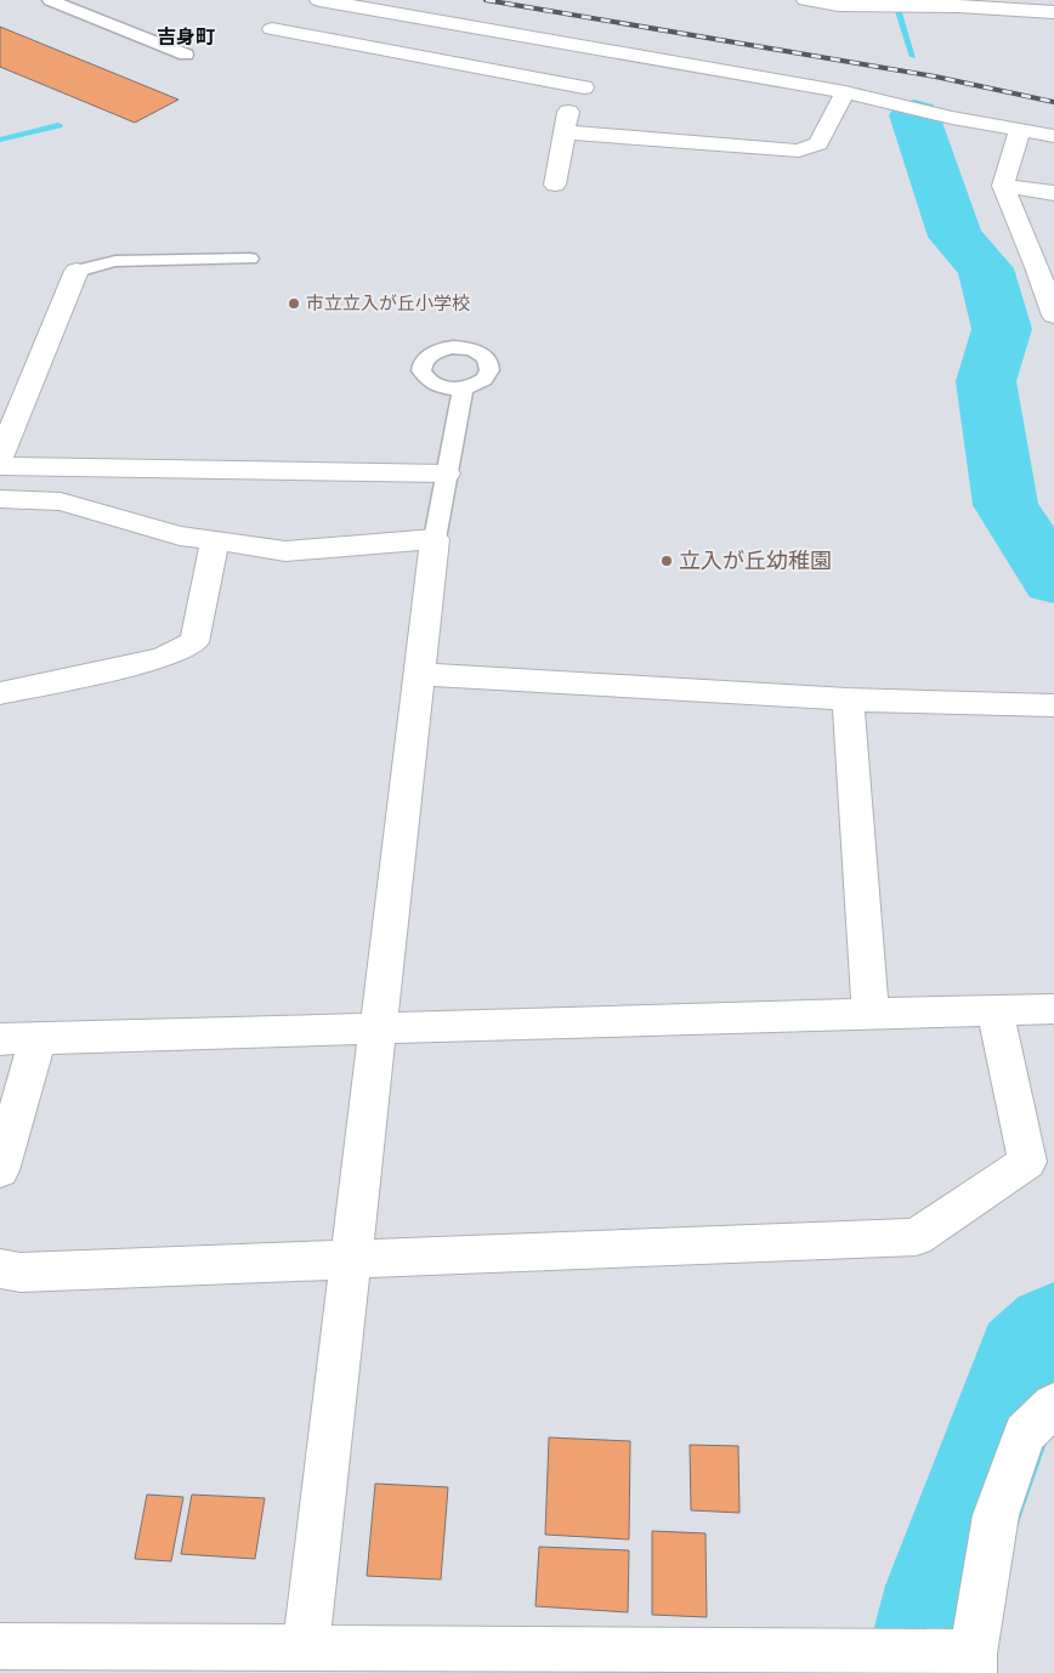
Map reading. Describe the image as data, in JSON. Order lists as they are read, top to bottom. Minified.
{"districts":["吉身町"],"places":["市立立入が丘小学校","立入が丘幼稚園"]}
